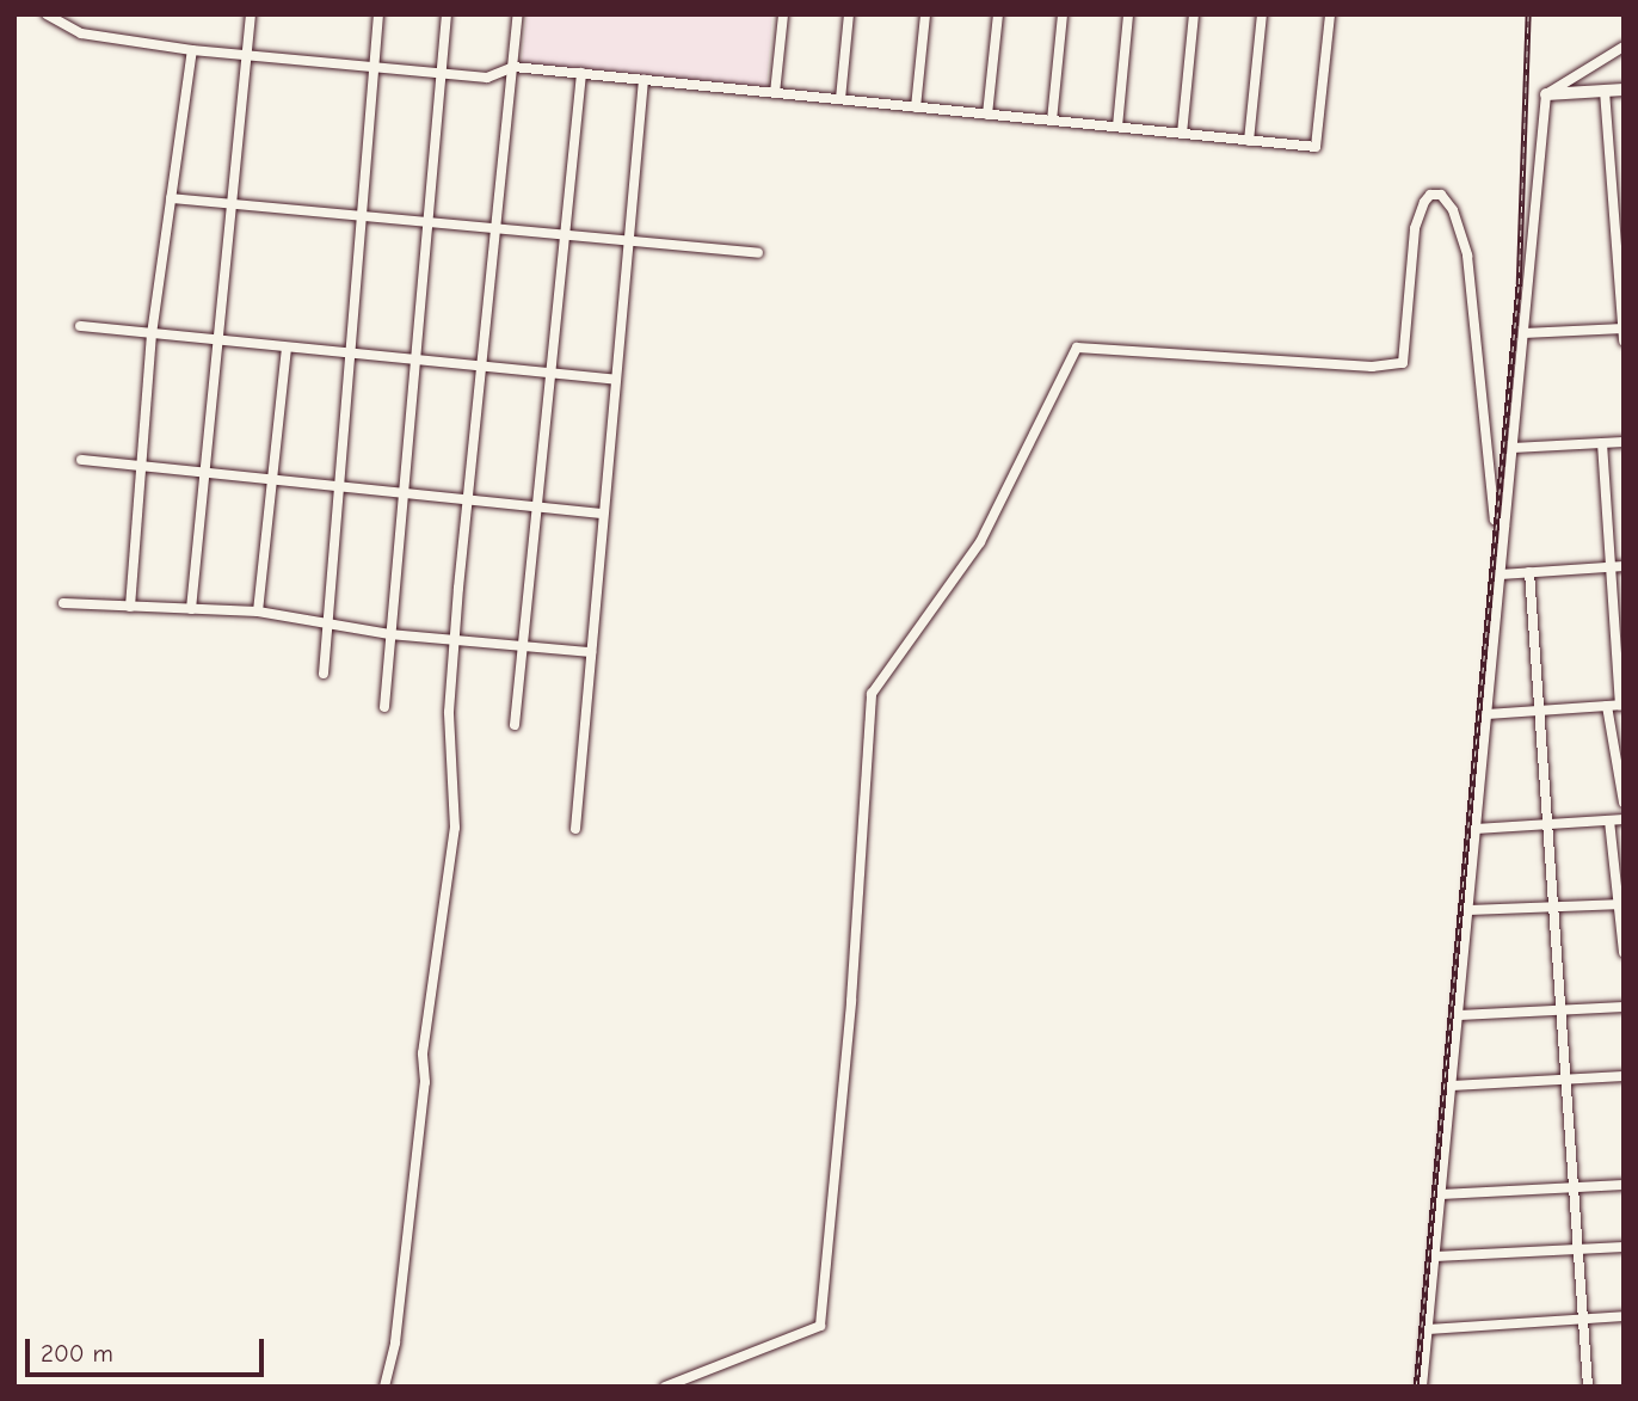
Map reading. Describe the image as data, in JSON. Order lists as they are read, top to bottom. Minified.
{"scale_bar":"200 m"}
